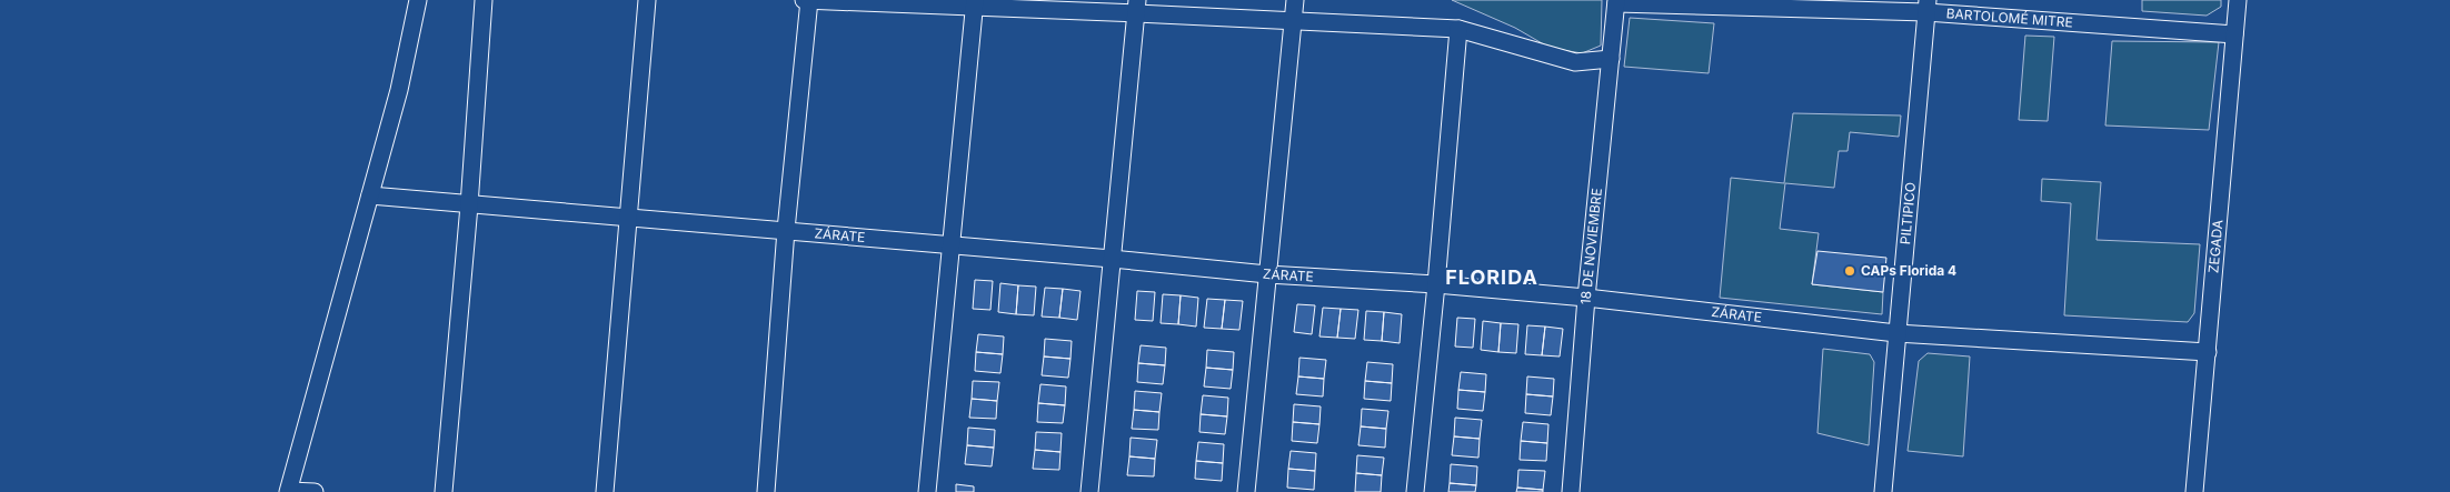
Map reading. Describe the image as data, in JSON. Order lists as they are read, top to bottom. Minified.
{"streets":{"street":["BARTOLOMÉ MITRE","PILTIPICO","ZÁRATE","18 DE NOVIEMBRE","ZEGADA"]},"crossings":[["BARTOLOMÉ MITRE","PILTIPICO"],["BARTOLOMÉ MITRE","18 DE NOVIEMBRE"],["BARTOLOMÉ MITRE","ZEGADA"],["PILTIPICO","ZÁRATE"],["ZÁRATE","18 DE NOVIEMBRE"],["ZÁRATE","ZEGADA"]],"districts":["FLORIDA"],"places":["CAPs Florida 4"]}
